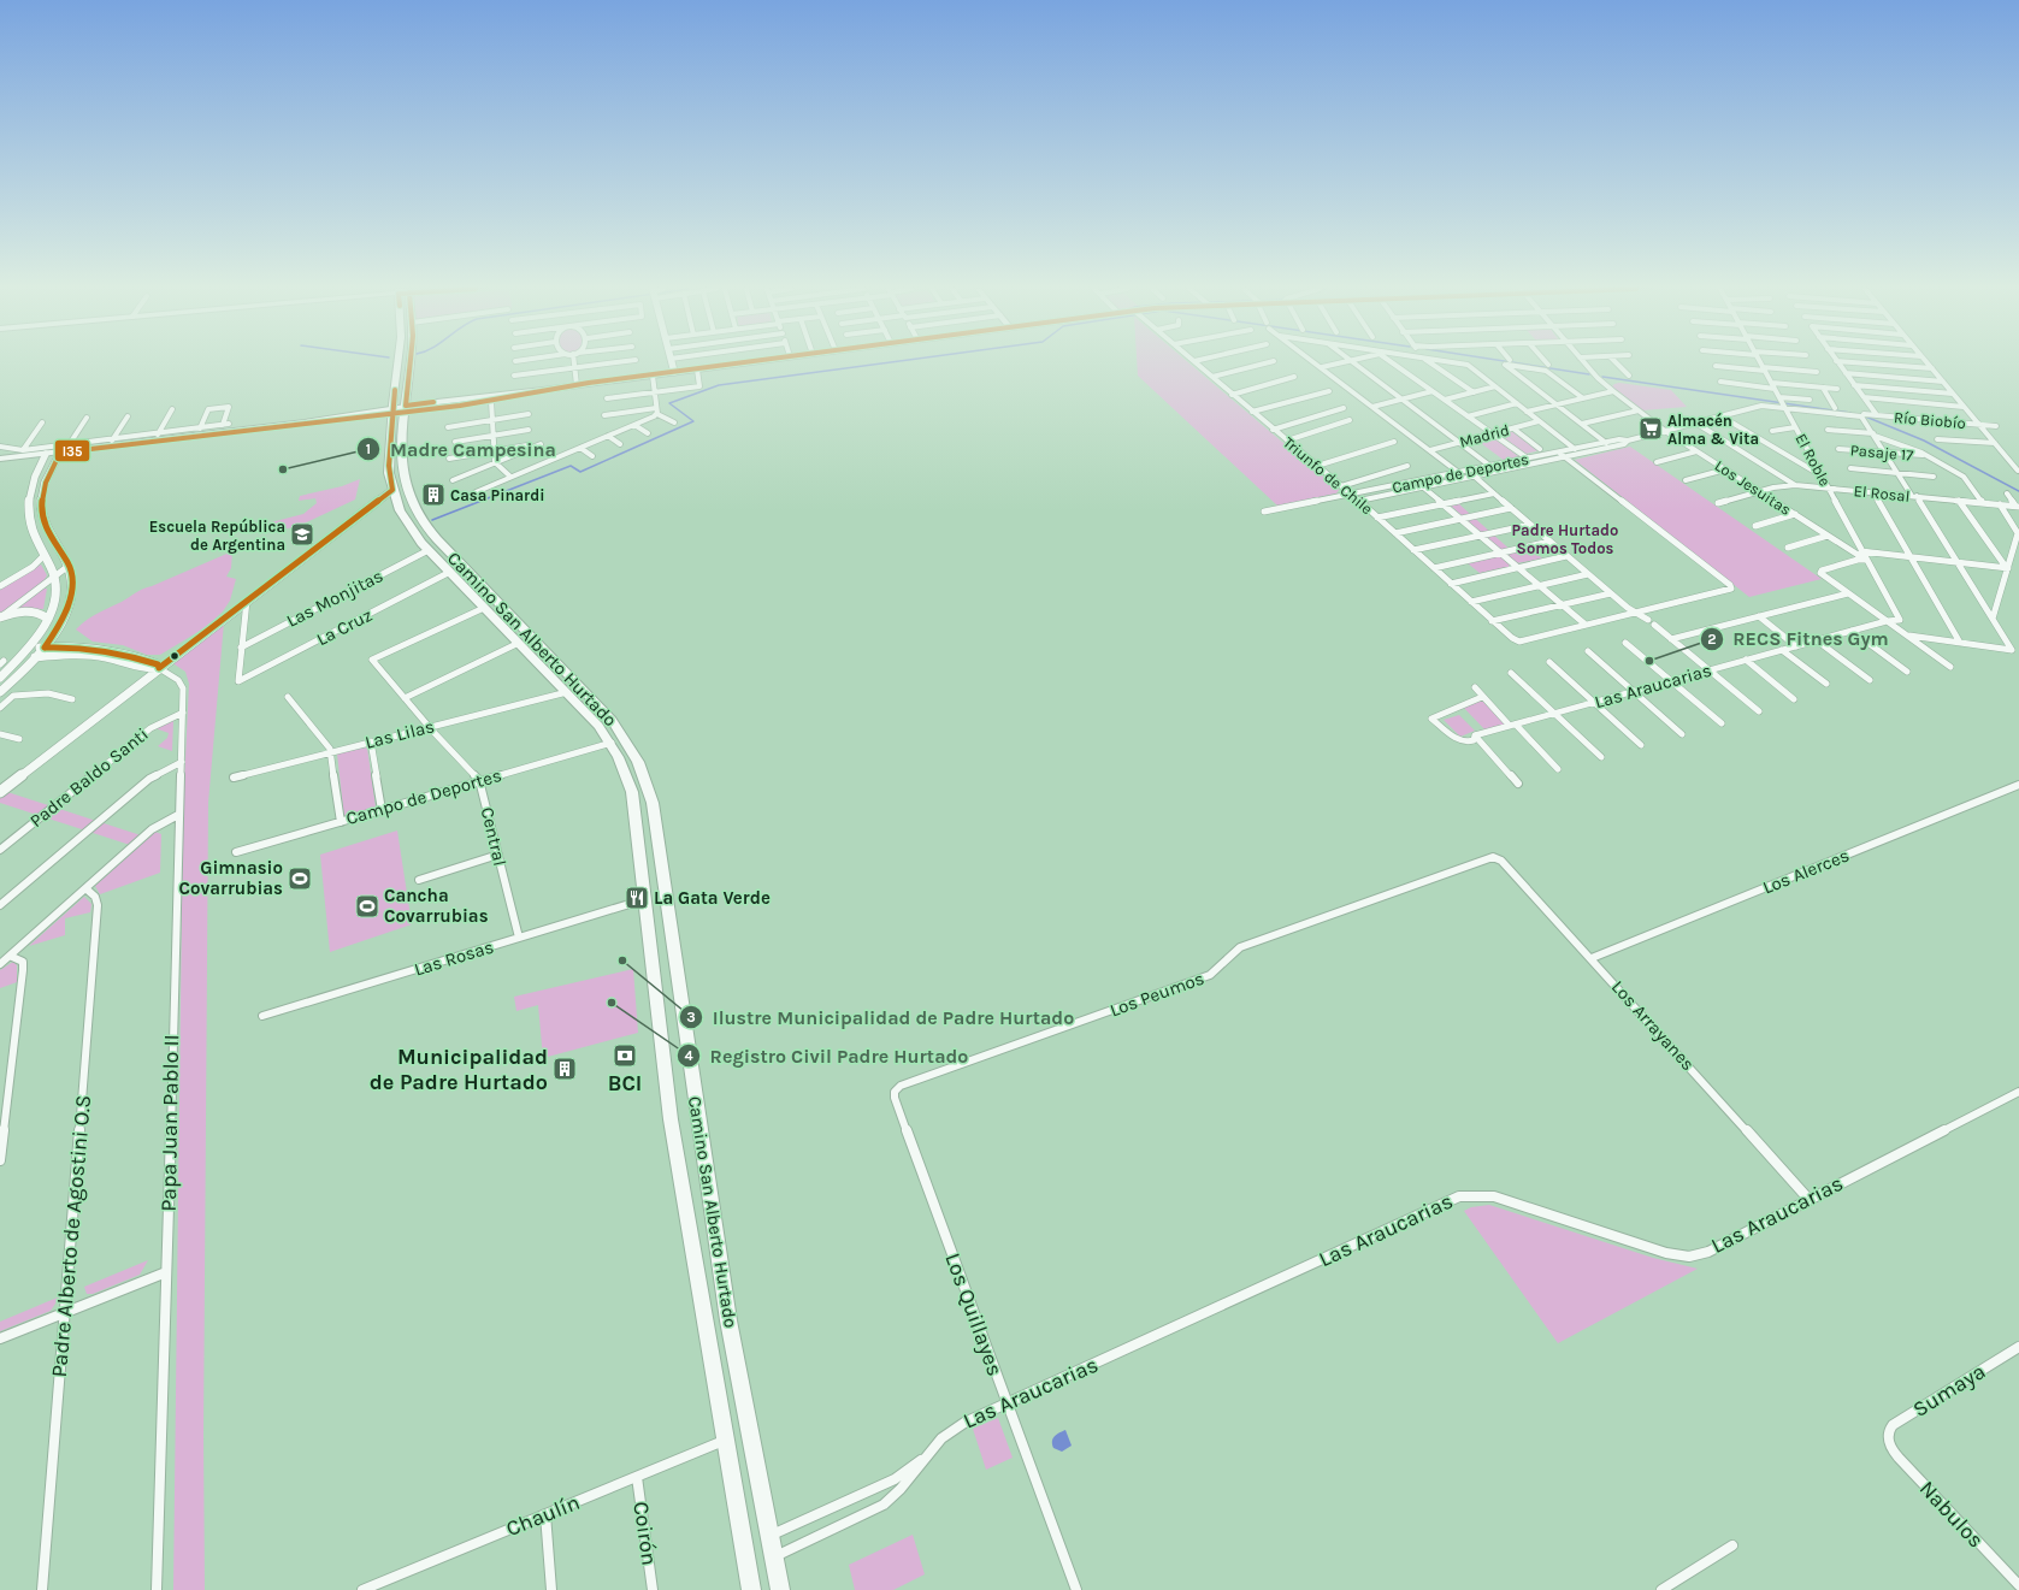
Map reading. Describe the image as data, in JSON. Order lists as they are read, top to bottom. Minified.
{"streets":{"main road":["Camino San Alberto Hurtado"],"street":["Río Biobío","Madrid","Pasaje 17","El Roble","Campo de Deportes","Triunfo de Chile","Los Jesuitas","El Rosal","Las Monjitas","La Cruz","Las Araucarias","Las Lilas","Padre Baldo Santi","Central","Los Alerces","Las Rosas","Los Peumos","Los Arrayanes","Papa Juan Pablo II","Padre Alberto de Agostini O.S","Los Quillayes","Sumaya","Nabulos","Chaulín","Coirón"]},"crossings":[["El Roble","Campo de Deportes"],["El Roble","Los Jesuitas"],["El Roble","El Rosal"],["El Roble","Las Araucarias"],["Campo de Deportes","Triunfo de Chile"],["Campo de Deportes","Los Jesuitas"],["Campo de Deportes","Camino San Alberto Hurtado"],["Campo de Deportes","Central"],["Los Jesuitas","El Rosal"],["Las Monjitas","La Cruz"],["Las Monjitas","Camino San Alberto Hurtado"],["La Cruz","Camino San Alberto Hurtado"],["Camino San Alberto Hurtado","Las Araucarias"],["Camino San Alberto Hurtado","Las Lilas"],["Camino San Alberto Hurtado","Central"],["Camino San Alberto Hurtado","Las Rosas"],["Camino San Alberto Hurtado","Chaulín"],["Las Araucarias","Los Arrayanes"],["Las Araucarias","Los Quillayes"],["Las Lilas","Central"],["Padre Baldo Santi","Papa Juan Pablo II"],["Central","Las Rosas"],["Los Alerces","Los Arrayanes"],["Los Peumos","Los Arrayanes"],["Los Peumos","Los Quillayes"],["Sumaya","Nabulos"],["Chaulín","Coirón"]],"districts":["Padre Hurtado Somos Todos"],"places":{"supermarket":["Almacén Alma & Vita"],"other":["Madre Campesina","RECS Fitnes Gym","Ilustre Municipalidad de Padre Hurtado","Registro Civil Padre Hurtado"],"building":["Casa Pinardi","Municipalidad de Padre Hurtado"],"school or university":["Escuela República de Argentina"],"sports":["Gimnasio Covarrubias","Cancha Covarrubias"],"restaurant":["La Gata Verde"],"bank":["BCI"]},"lines":["transit line I35"]}
